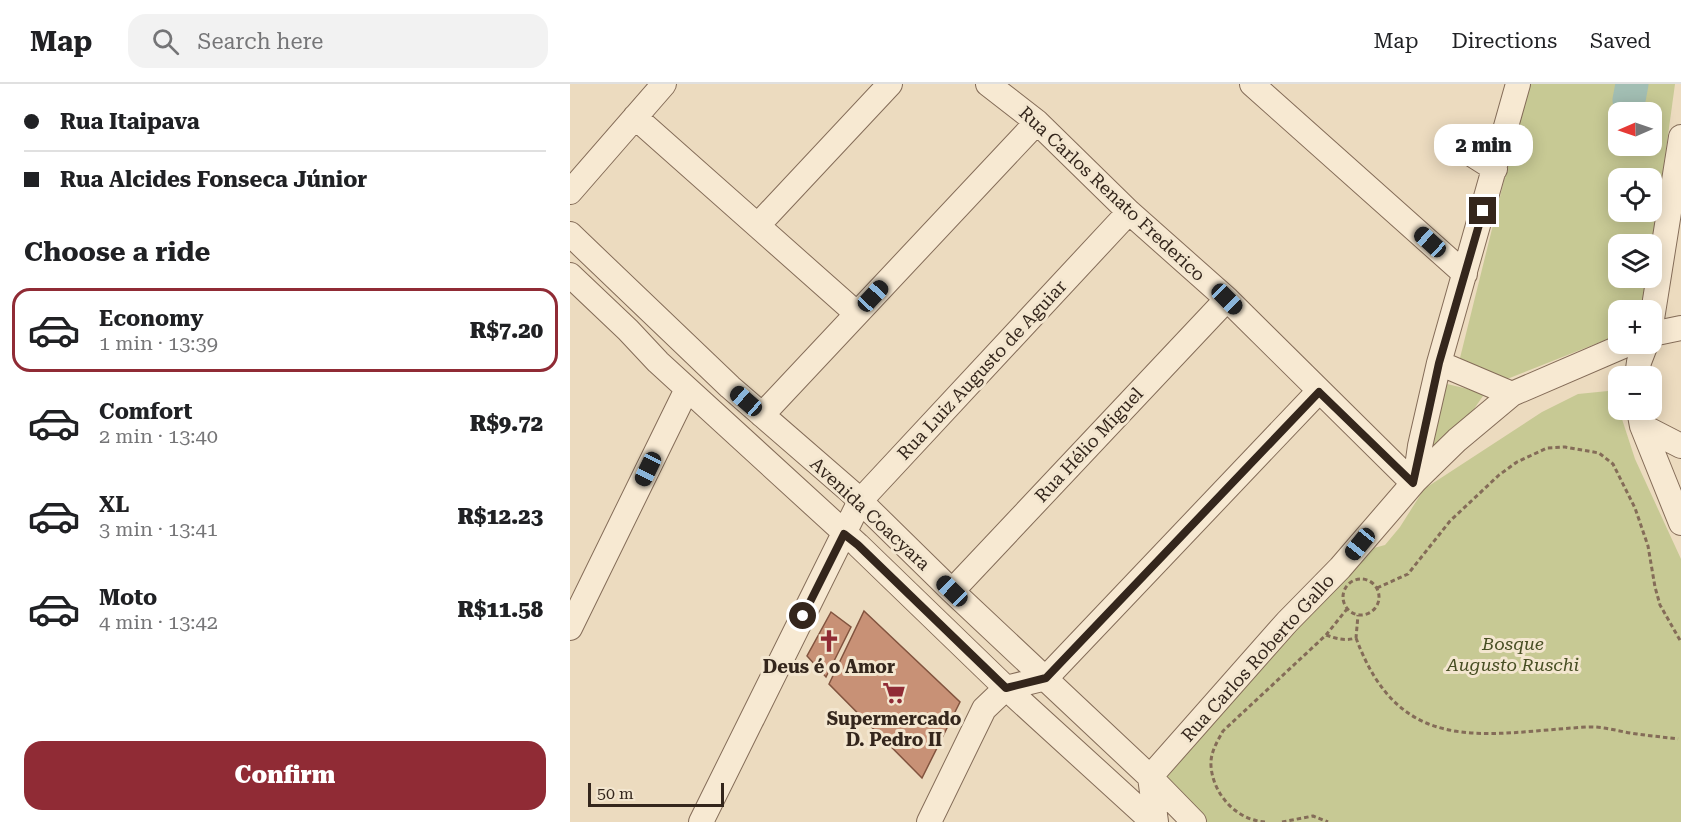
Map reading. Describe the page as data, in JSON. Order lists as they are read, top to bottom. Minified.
{"streets":{"street":["Rua Carlos Renato Frederico","Rua Luiz Augusto de Aguiar","Rua Hélio Miguel","Avenida Coacyara","Rua Carlos Roberto Gallo"]},"crossings":[["Rua Carlos Renato Frederico","Rua Luiz Augusto de Aguiar"],["Rua Carlos Renato Frederico","Rua Hélio Miguel"],["Rua Carlos Renato Frederico","Rua Carlos Roberto Gallo"],["Rua Luiz Augusto de Aguiar","Avenida Coacyara"],["Rua Hélio Miguel","Avenida Coacyara"],["Avenida Coacyara","Rua Carlos Roberto Gallo"]],"parks":["Bosque Augusto Ruschi"],"places":{"church":["Deus é o Amor"],"supermarket":["Supermercado D. Pedro II"]},"scale_bar":"50 m","north":"left","page":{"header":"Map","search":"Search here","nav":["Map","Directions","Saved"],"banner":["Rua Itaipava","Rua Alcides Fonseca Júnior"],"map_buttons":["+","−"],"bubble":"2 min","heading":"Choose a ride","list":[{"name":"Economy","note":"1 min · 13:39","value":"R$7.20"},{"name":"Comfort","note":"2 min · 13:40","value":"R$9.72"},{"name":"XL","note":"3 min · 13:41","value":"R$12.23"},{"name":"Moto","note":"4 min · 13:42","value":"R$11.58"}],"buttons":"Confirm","scale":"50 m"}}
